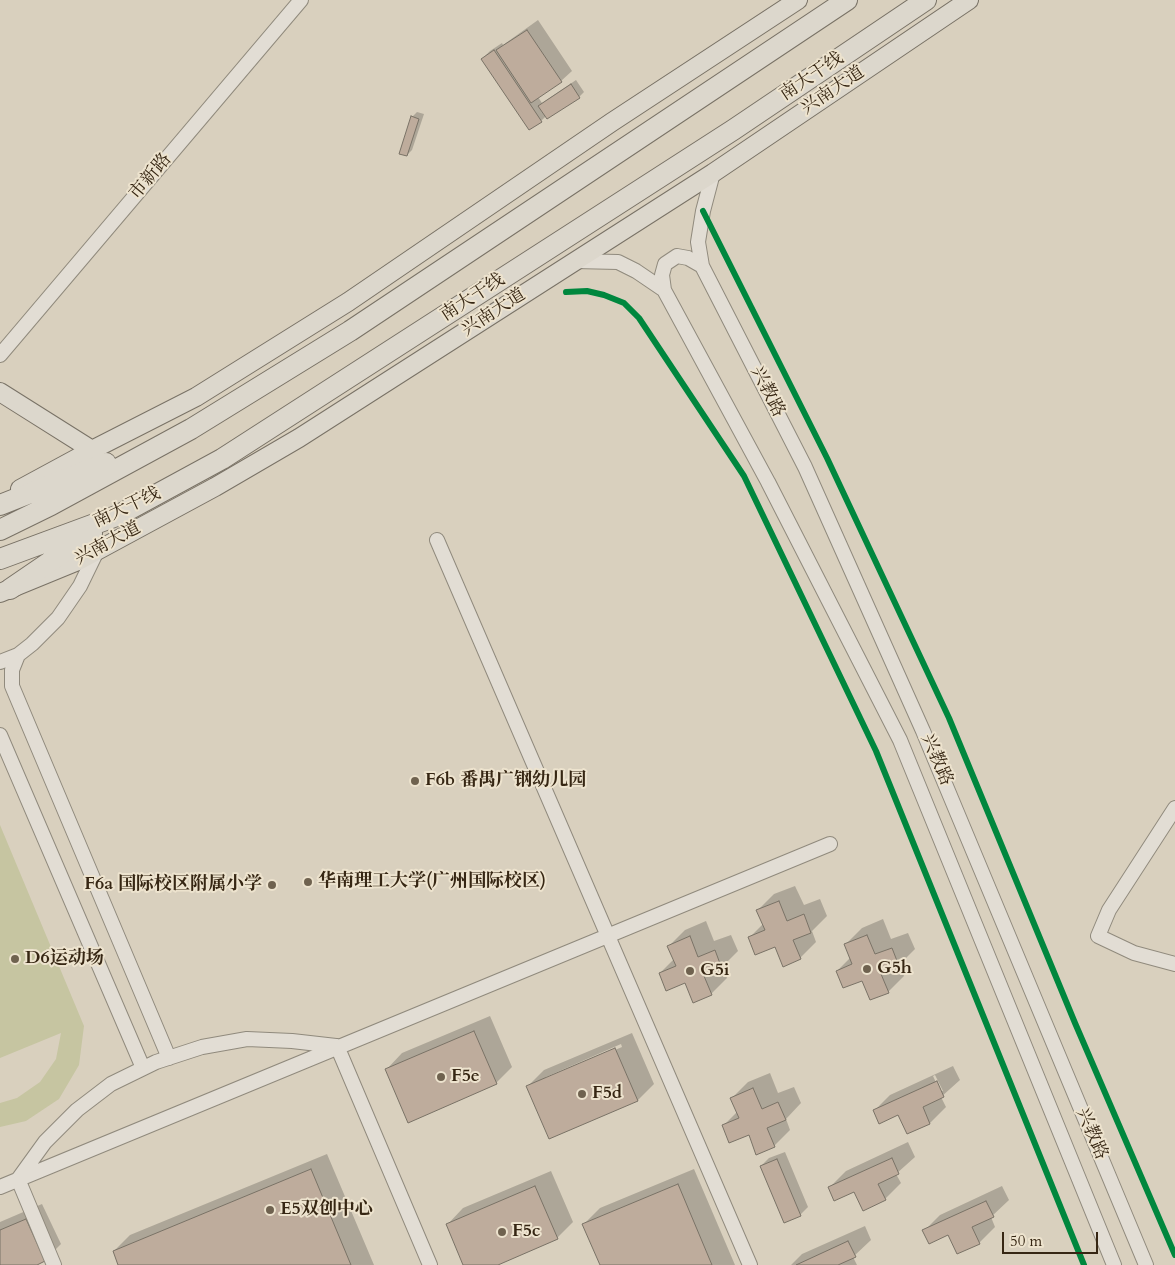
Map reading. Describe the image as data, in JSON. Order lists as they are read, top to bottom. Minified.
{"streets":{"highway":["南大干线"],"main road":["兴南大道"],"street":["市新路","兴教路"]},"crossings":[["兴南大道","兴教路"]],"places":["F6b 番禺广钢幼儿园","华南理工大学(广州国际校区)","F6a 国际校区附属小学","D6运动场","G5h","G5i","F5e","F5d","E5双创中心","F5c"],"scale_bar":"50 m"}
